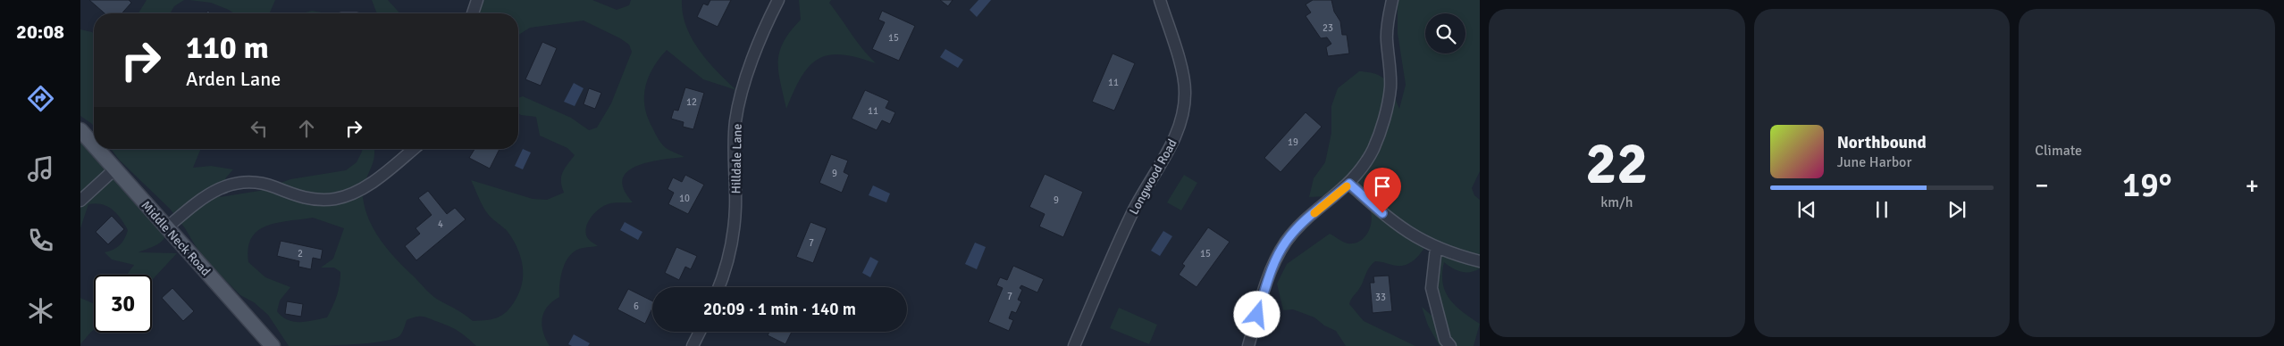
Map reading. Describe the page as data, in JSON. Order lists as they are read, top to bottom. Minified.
{"streets":{"main road":["Middle Neck Road"],"street":["Hilldale Lane","Longwood Road"]},"house_numbers":["23","15","11","12","11","19","9","10","9","4","7","2","15","7","33","6"],"page":{"tabs":"20:08","tile":[["22","km/h"],"Climate"],"turn":["110 m","Arden Lane"],"song":["Northbound","June Harbor"],"heat":["−","19°","+"],"limit":"30","trip":"20:09 · 1 min · 140 m"}}
